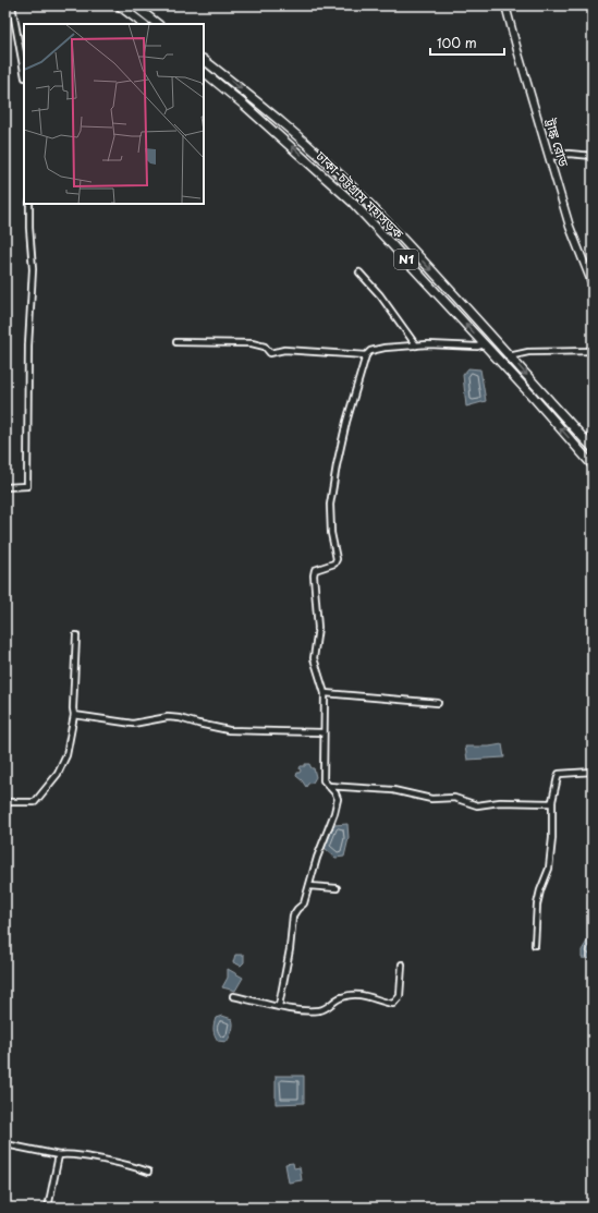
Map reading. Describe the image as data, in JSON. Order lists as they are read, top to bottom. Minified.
{"streets":{"highway":["ঢাকা-চট্টগ্রাম মহাসড়ক","N1"],"main road":["ট্রাঙ্ক রোড"]},"scale_bar":"100 m"}
